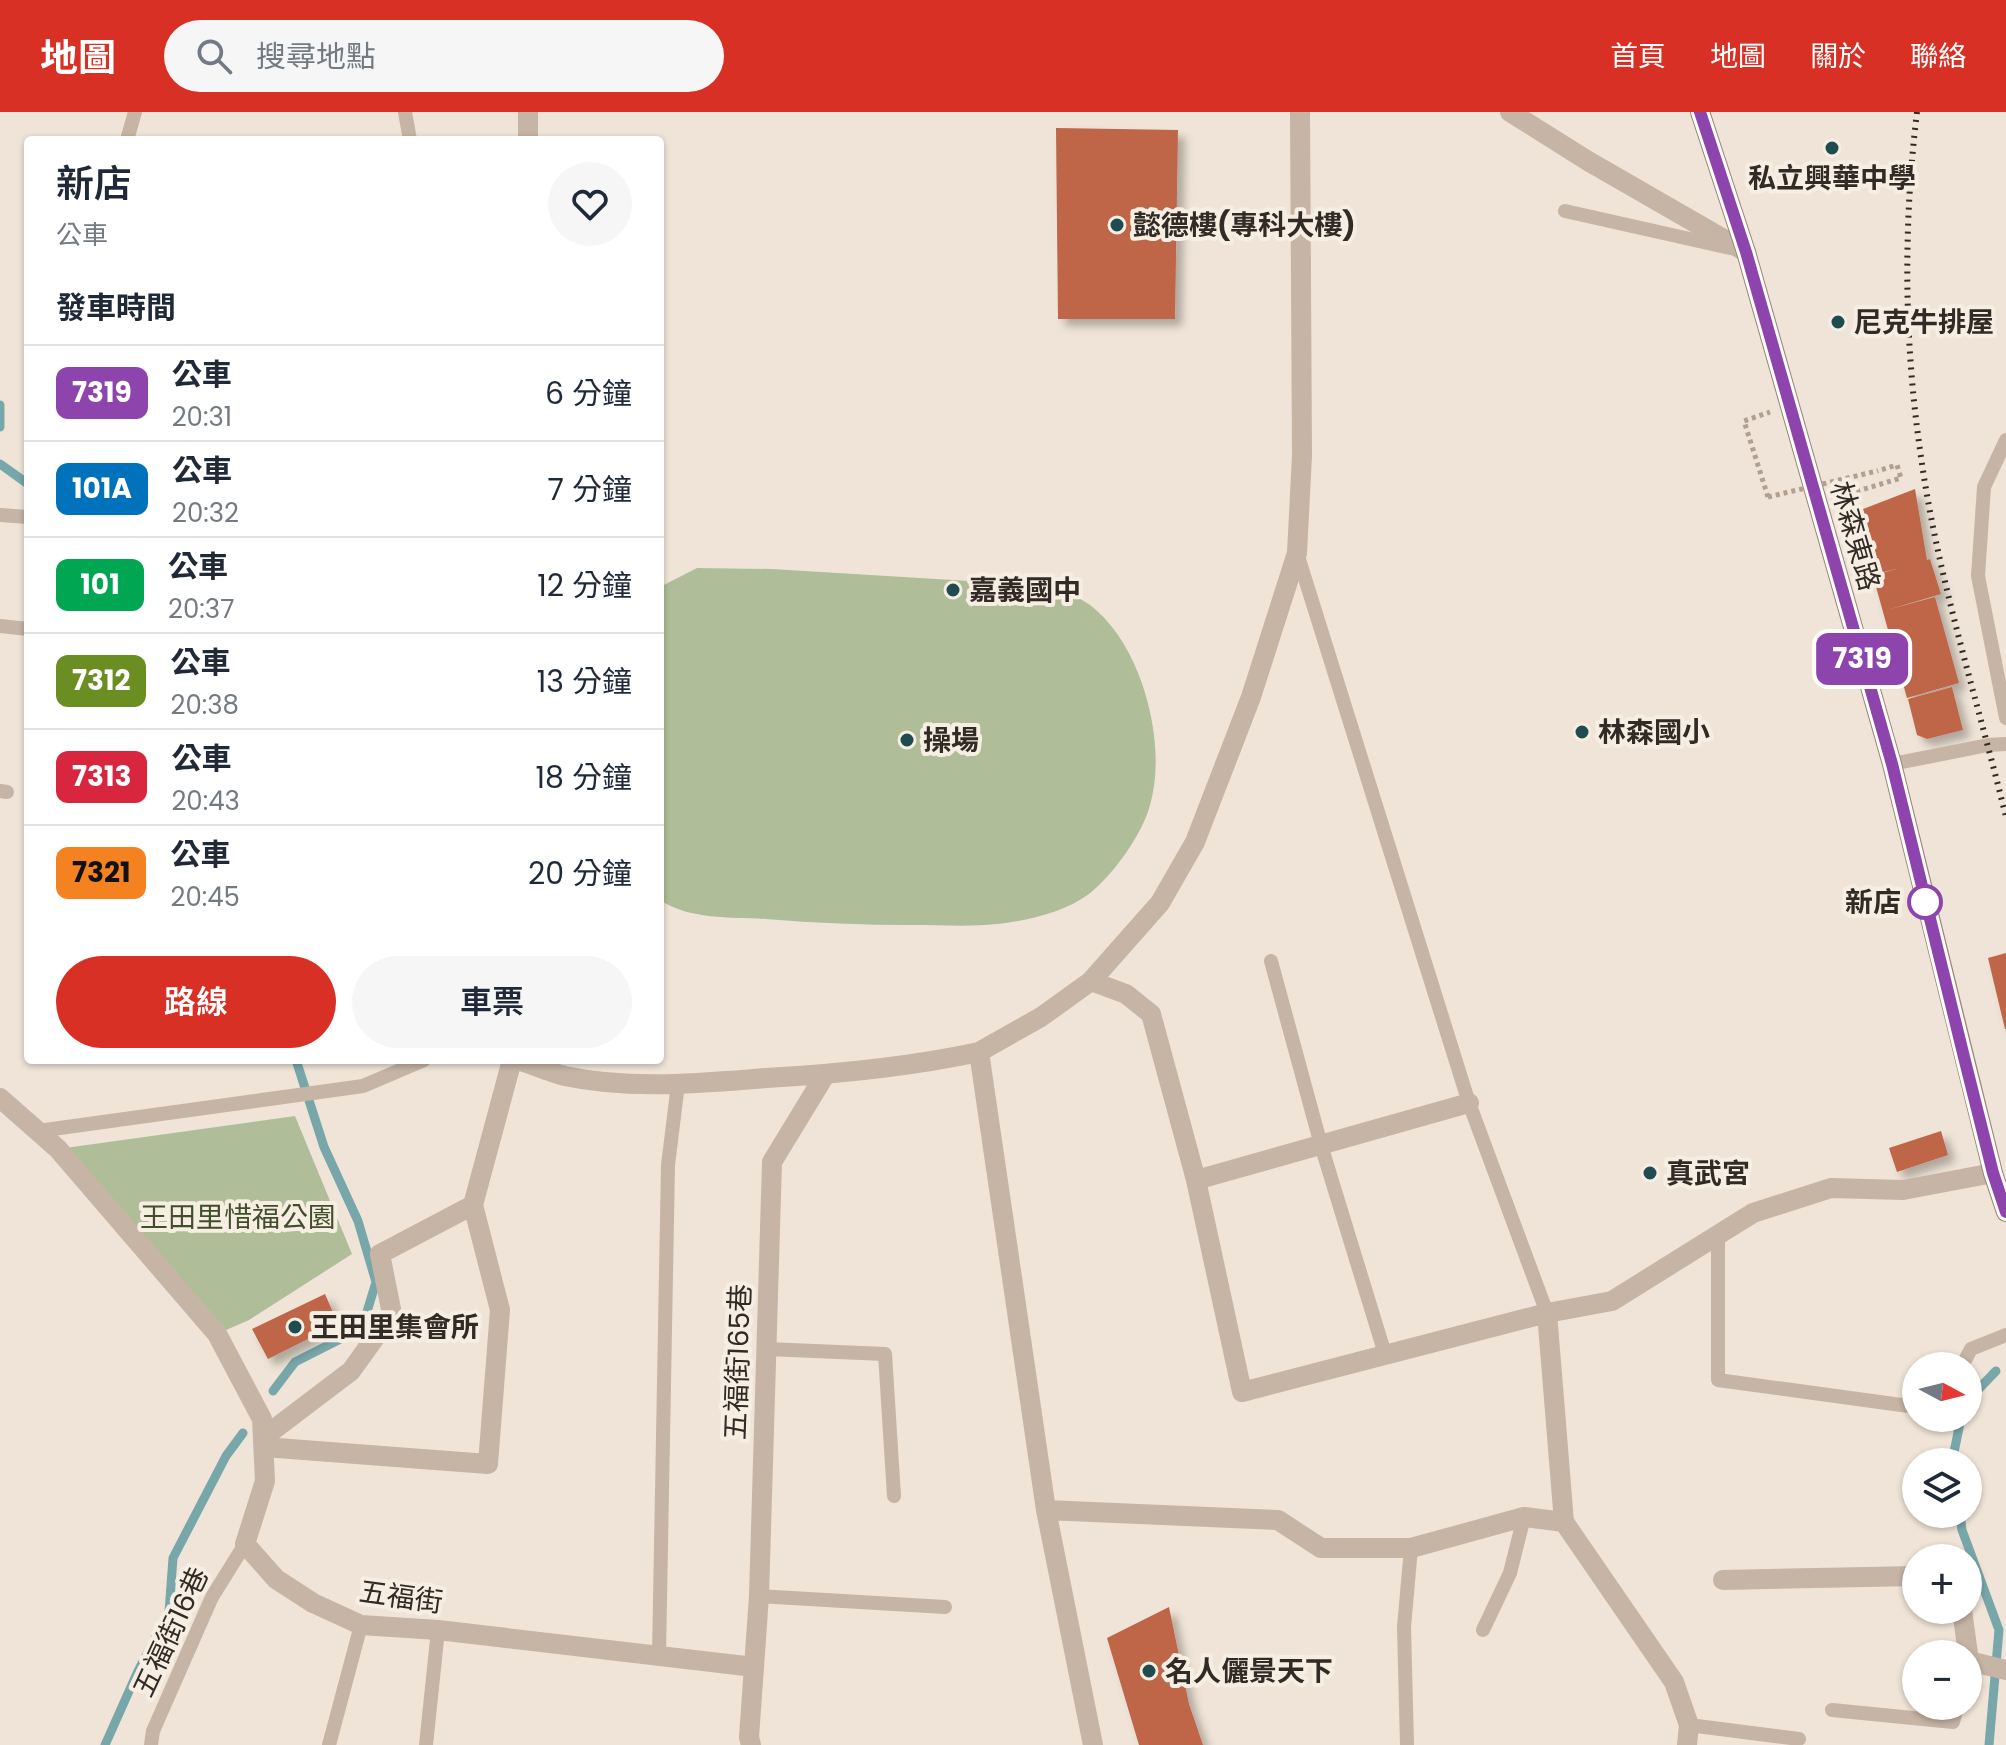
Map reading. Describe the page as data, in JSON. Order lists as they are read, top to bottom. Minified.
{"streets":{"main road":["林森東路"],"street":["五福街165巷","五福街"],"lane":["五福街16巷"]},"crossings":[["五福街165巷","五福街"],["五福街","五福街16巷"]],"parks":["王田里惜福公園"],"places":["私立興華中學","懿德樓(專科大樓)","尼克牛排屋","嘉義國中","林森國小","操場","新店","真武宮","王田里集會所","名人儷景天下"],"lines":["bus line 7319"],"north":"right","page":{"header":"地圖","search":"搜尋地點","nav":["首頁","地圖","關於","聯絡"],"on_map":"7319","heading":[["新店","公車"],"發車時間"],"list":[{"mark":"7319","name":"公車","note":"20:31","value":"6 分鐘"},{"mark":"101A","name":"公車","note":"20:32","value":"7 分鐘"},{"mark":"101","name":"公車","note":"20:37","value":"12 分鐘"},{"mark":"7312","name":"公車","note":"20:38","value":"13 分鐘"},{"mark":"7313","name":"公車","note":"20:43","value":"18 分鐘"},{"mark":"7321","name":"公車","note":"20:45","value":"20 分鐘"}],"buttons":["路線","車票"],"map_buttons":["+","−"]}}
